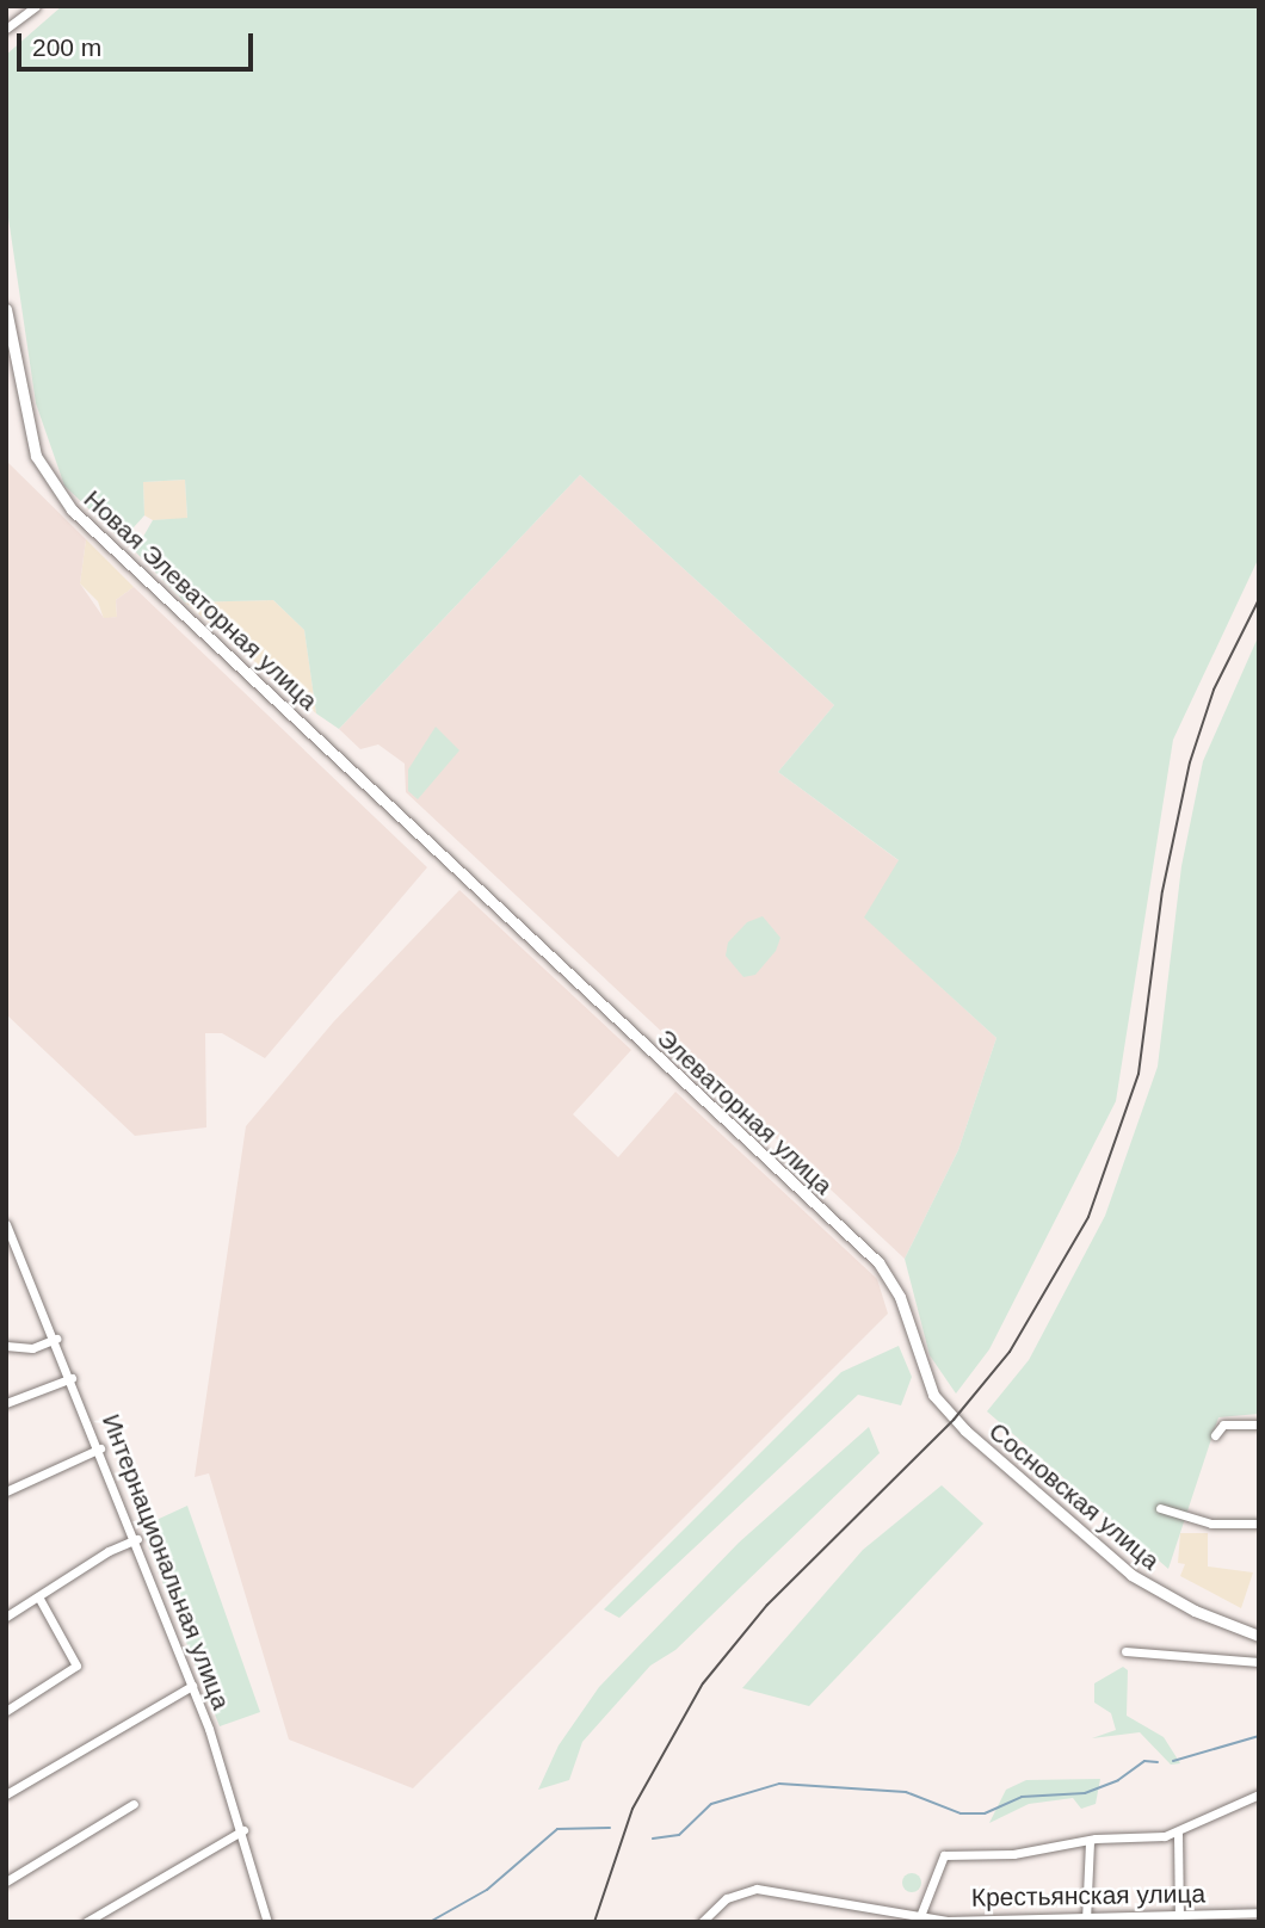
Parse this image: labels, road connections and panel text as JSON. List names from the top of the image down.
{
  "streets": {
    "main road": ["Новая Элеваторная улица", "Элеваторная улица", "Сосновская улица"],
    "street": ["Интернациональная улица", "Крестьянская улица"]
  },
  "crossings": [
    ["Новая Элеваторная улица", "Элеваторная улица"],
    ["Элеваторная улица", "Сосновская улица"]
  ],
  "scale_bar": "200 m"
}
